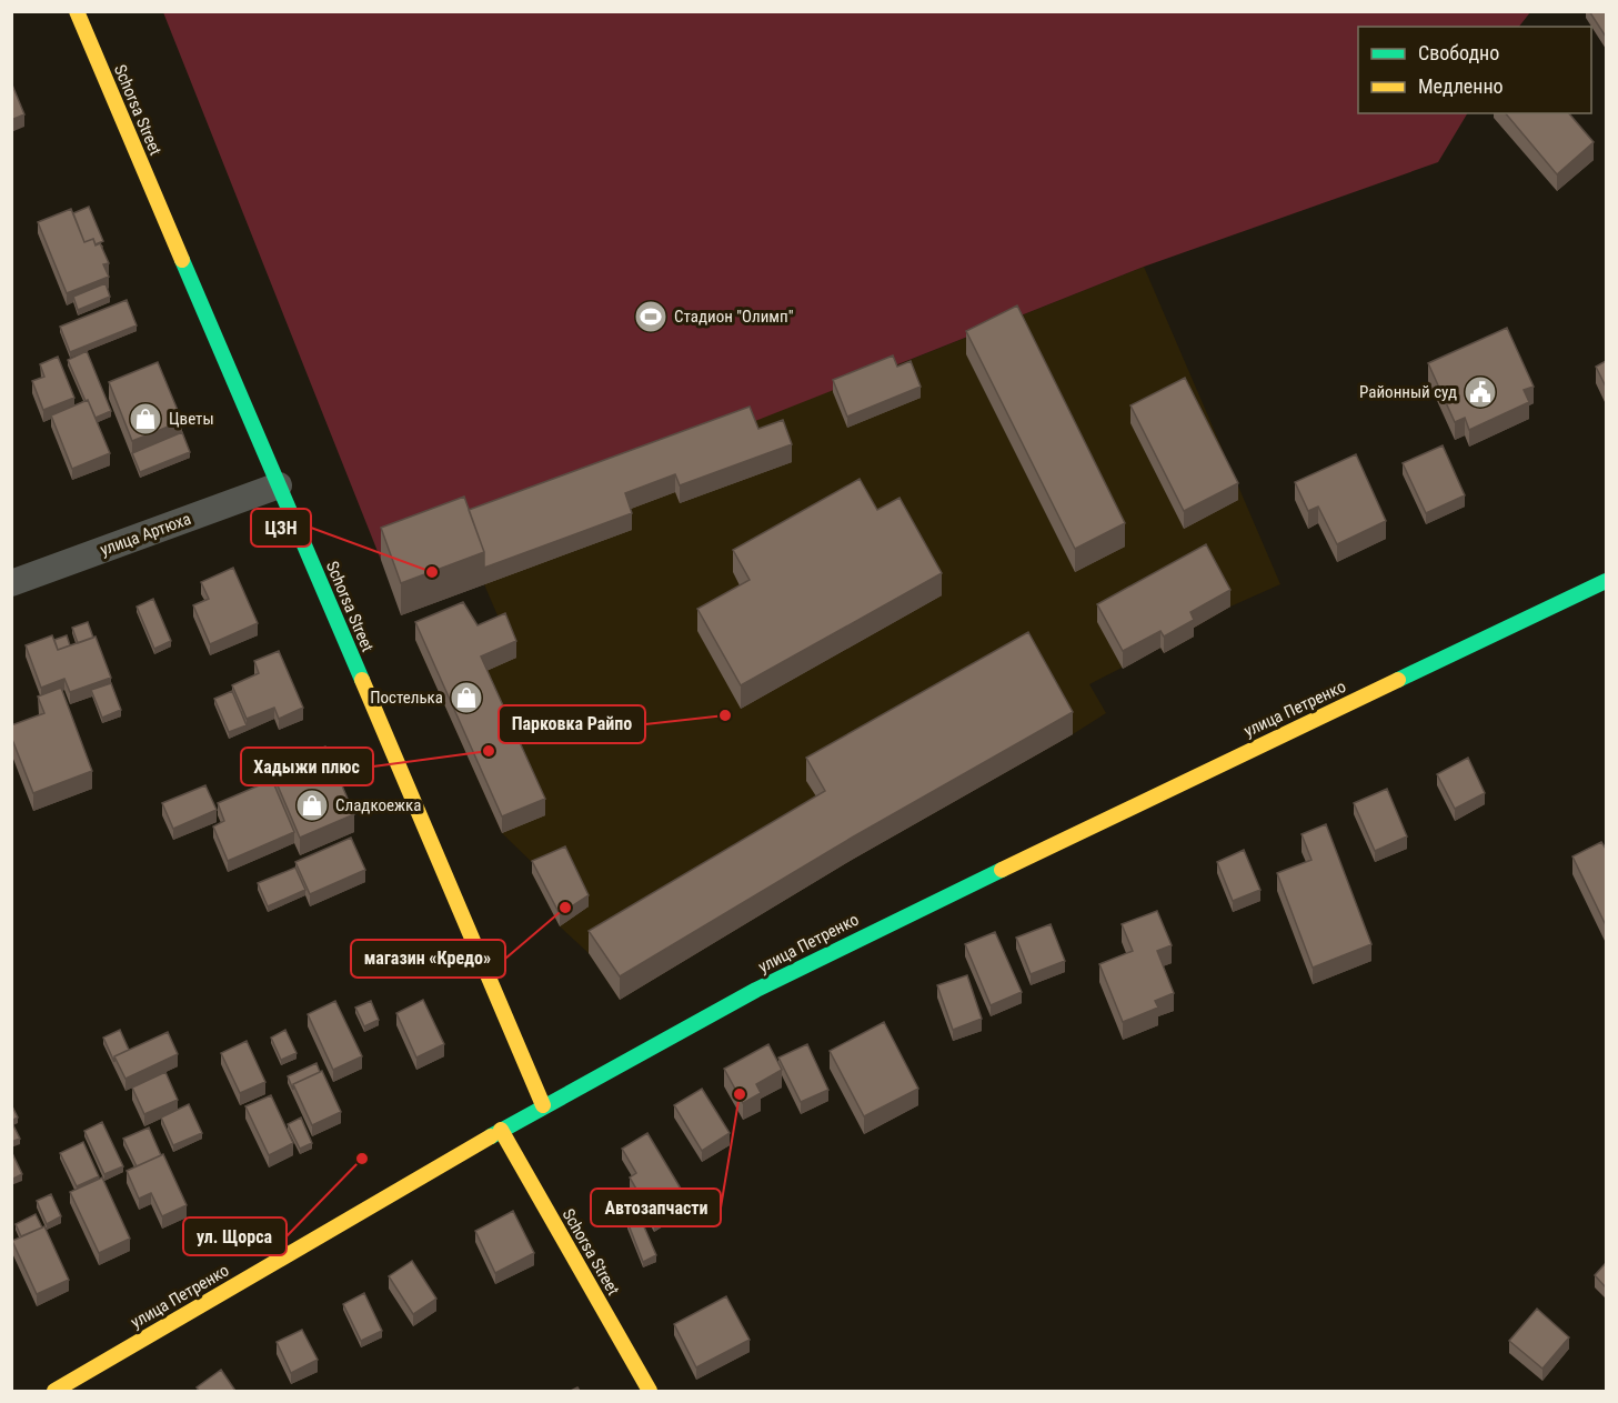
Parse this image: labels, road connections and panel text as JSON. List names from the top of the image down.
{
  "streets": {
    "main road": ["Schorsa Street", "улица Петренко"],
    "street": ["улица Артюха"]
  },
  "crossings": [
    ["Schorsa Street", "улица Артюха"],
    ["Schorsa Street", "улица Петренко"]
  ],
  "places": {
    "sports": ["Стадион \"Олимп\""],
    "public building": ["Районный суд"],
    "shop": ["Цветы", "Постелька", "Сладкоежка"],
    "other": [
      "ЦЗН",
      "Парковка Райпо",
      "Хадыжи плюс",
      "магазин «Кредо»",
      "Автозапчасти",
      "ул. Щорса"
    ]
  },
  "legend": ["Свободно", "Медленно"]
}
